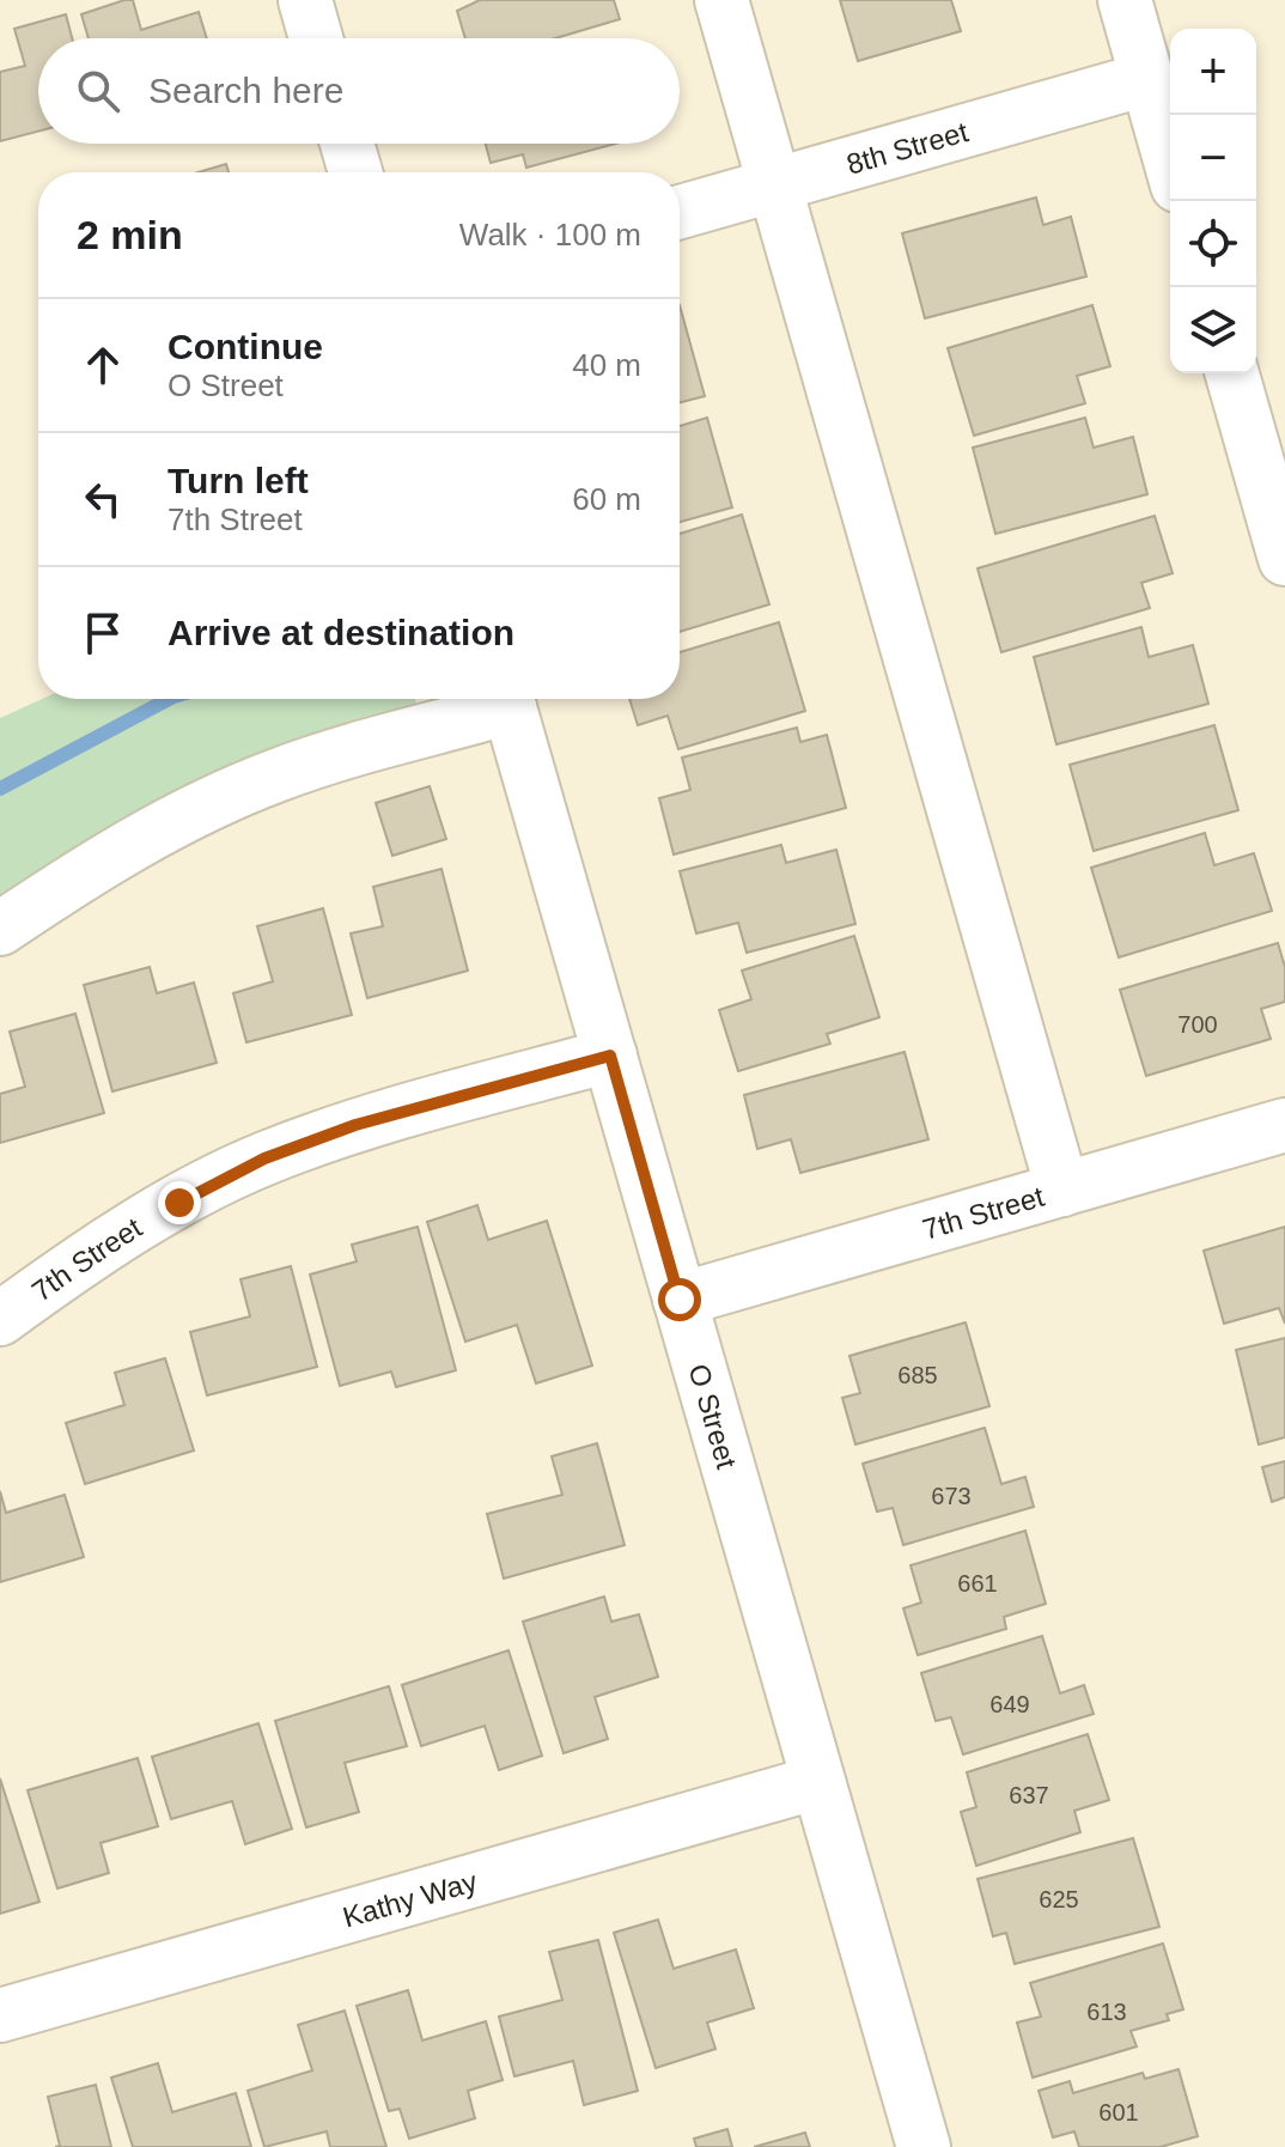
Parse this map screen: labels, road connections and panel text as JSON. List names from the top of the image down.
{
  "streets": {
    "street": [
      "8th Street",
      "7th Street",
      "O Street",
      "Kathy Way"
    ]
  },
  "crossings": [
    ["7th Street", "O Street"],
    ["O Street", "Kathy Way"]
  ],
  "house_numbers": [
    "700",
    "685",
    "673",
    "661",
    "649",
    "637",
    "625",
    "613",
    "601"
  ],
  "page": {
    "map_buttons": ["+", "−"],
    "search": "Search here",
    "heading": ["2 min", "Walk · 100 m"],
    "list": [
      ["Continue", "O Street", "40 m"],
      ["Turn left", "7th Street", "60 m"],
      "Arrive at destination"
    ]
  }
}
